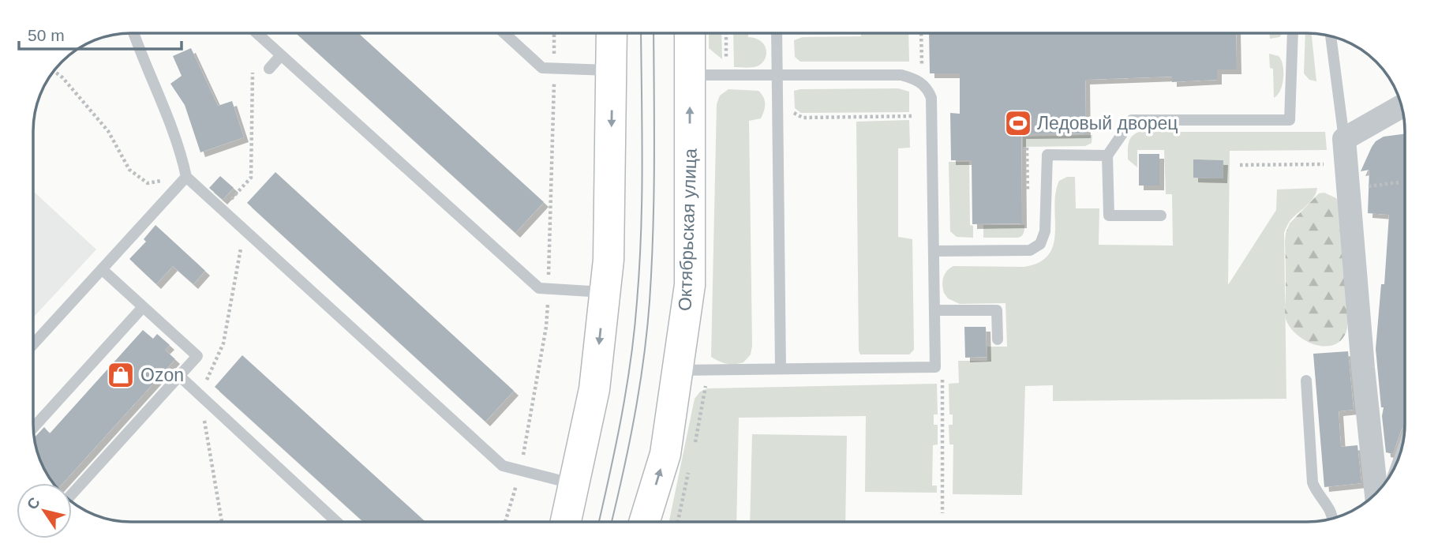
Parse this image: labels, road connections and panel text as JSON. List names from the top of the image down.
{
  "streets": {
    "main road": ["Октябрьская улица"]
  },
  "places": {
    "sports": ["Ледовый дворец"],
    "shop": ["Ozon"]
  },
  "scale_bar": "50 m",
  "north": "top left"
}
